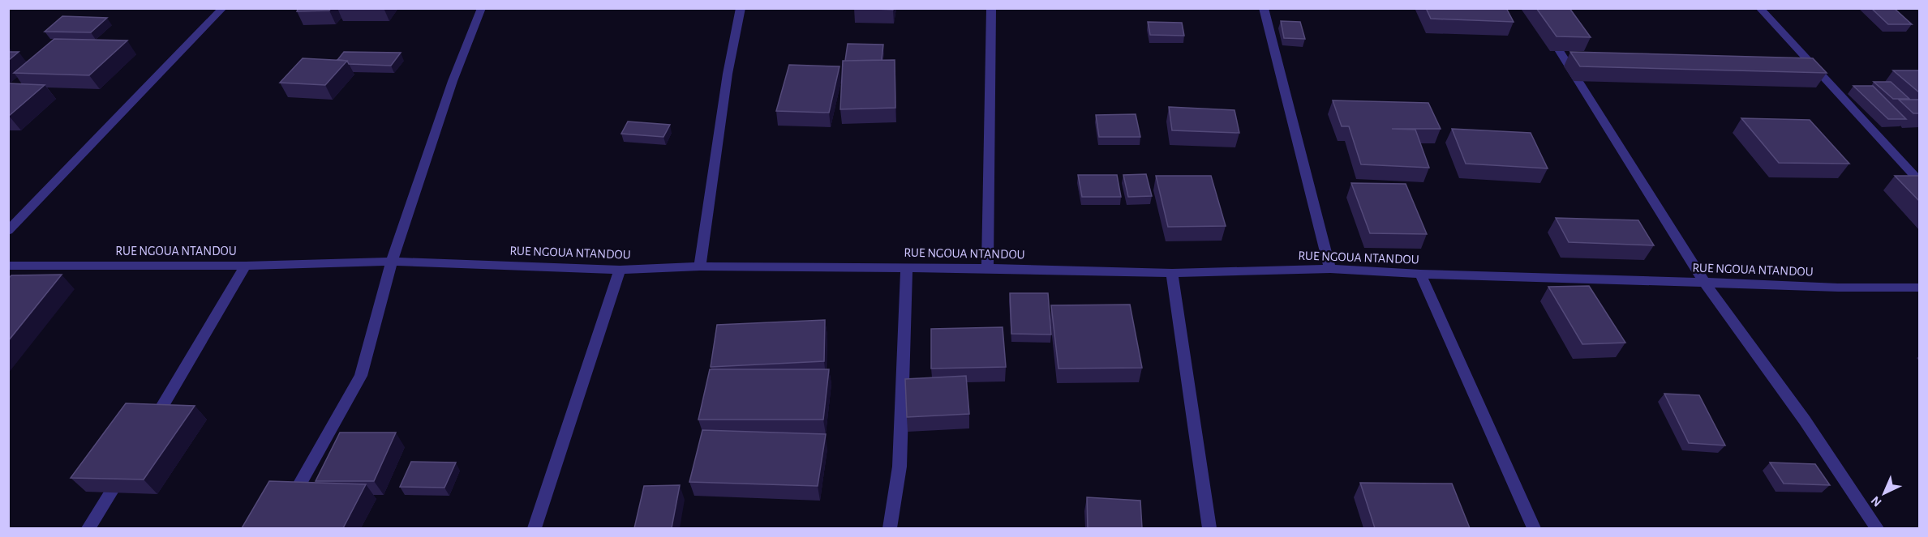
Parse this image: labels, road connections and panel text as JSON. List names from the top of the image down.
{
  "streets": {
    "street": ["RUE NGOUA NTANDOU"]
  },
  "north": "bottom left"
}
